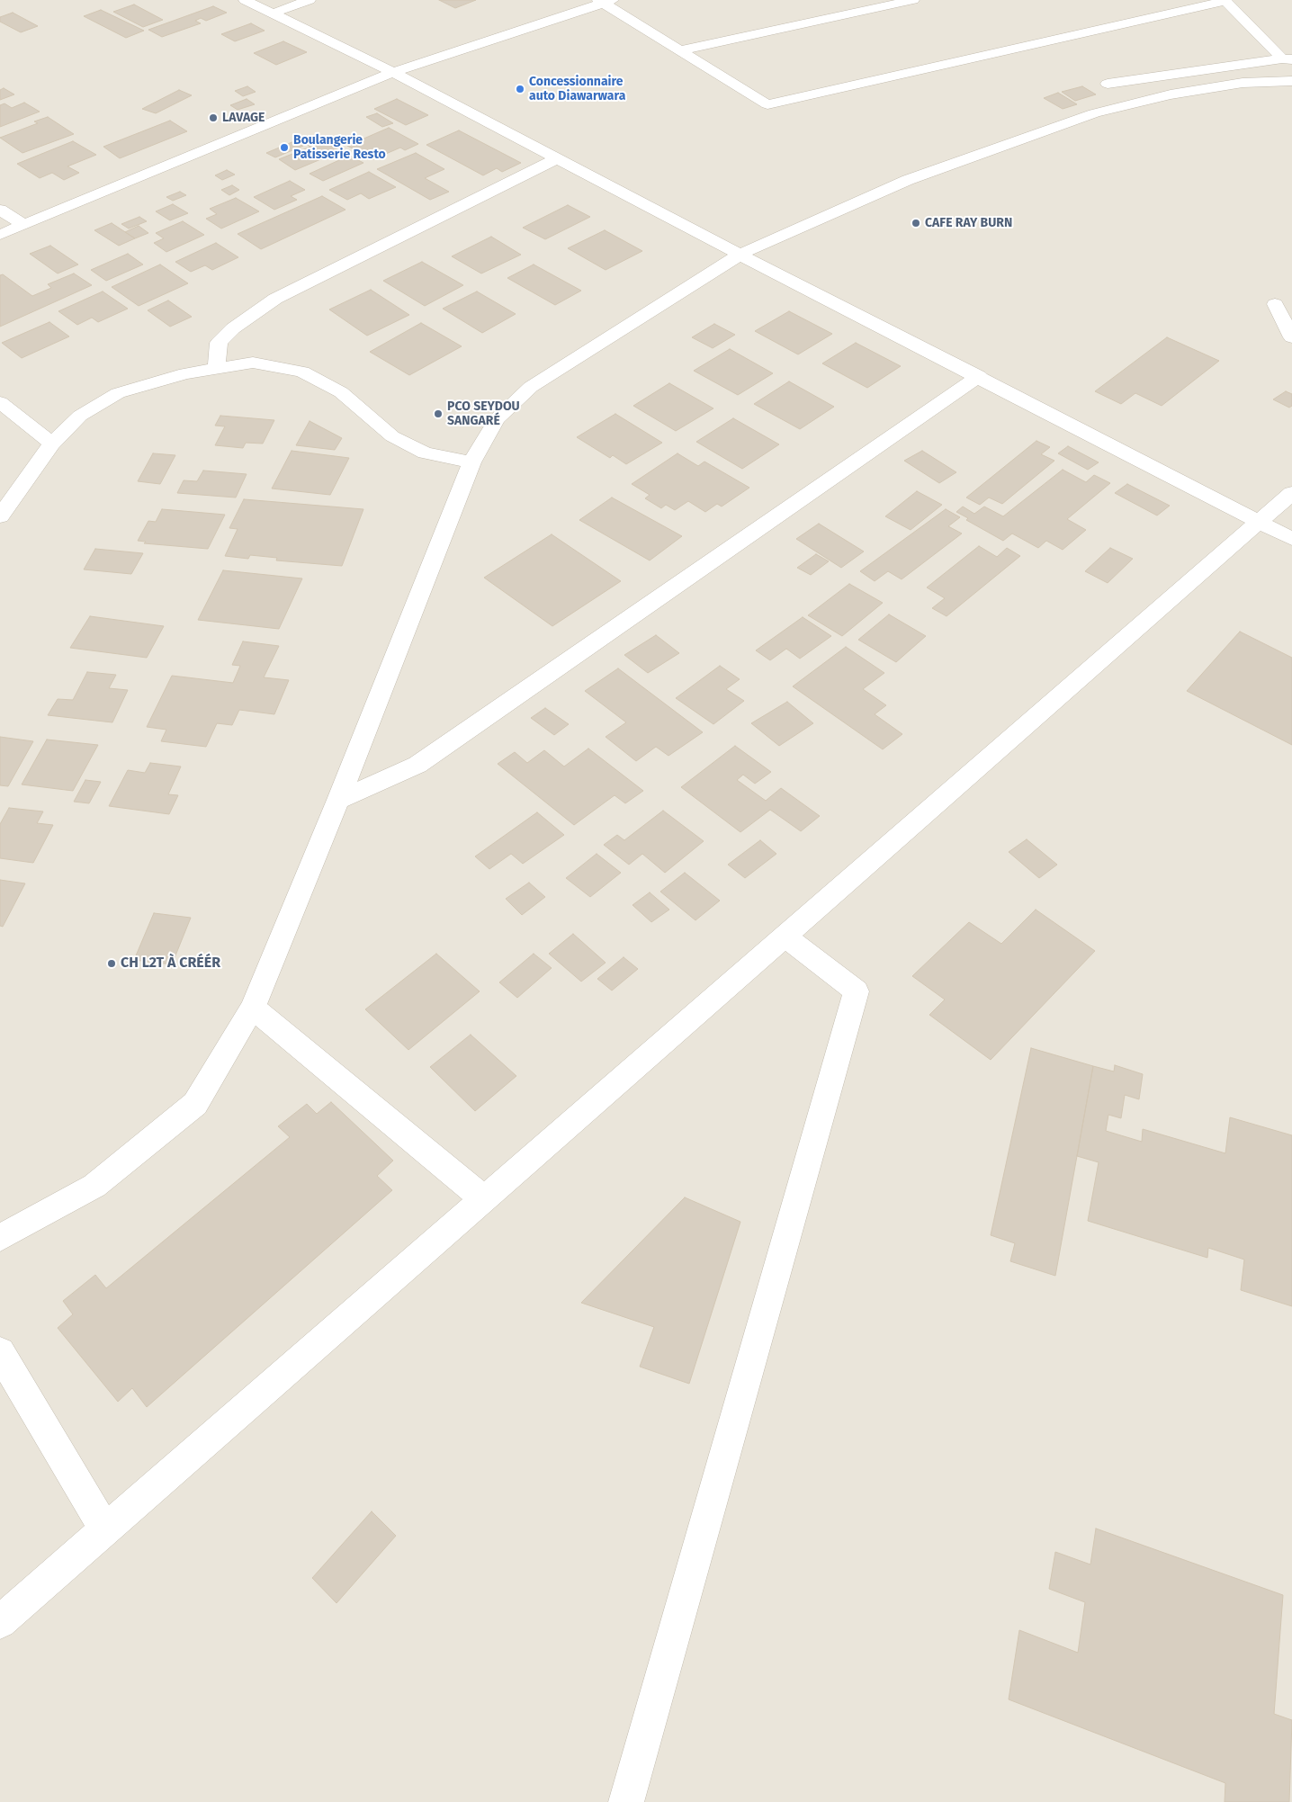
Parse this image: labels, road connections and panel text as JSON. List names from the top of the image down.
{
  "places": [
    "Concessionnaire auto Diawarwara",
    "LAVAGE",
    "Boulangerie Patisserie Resto",
    "CAFE RAY BURN",
    "PCO SEYDOU SANGARÉ",
    "CH L2T À CRÉÉR"
  ]
}
